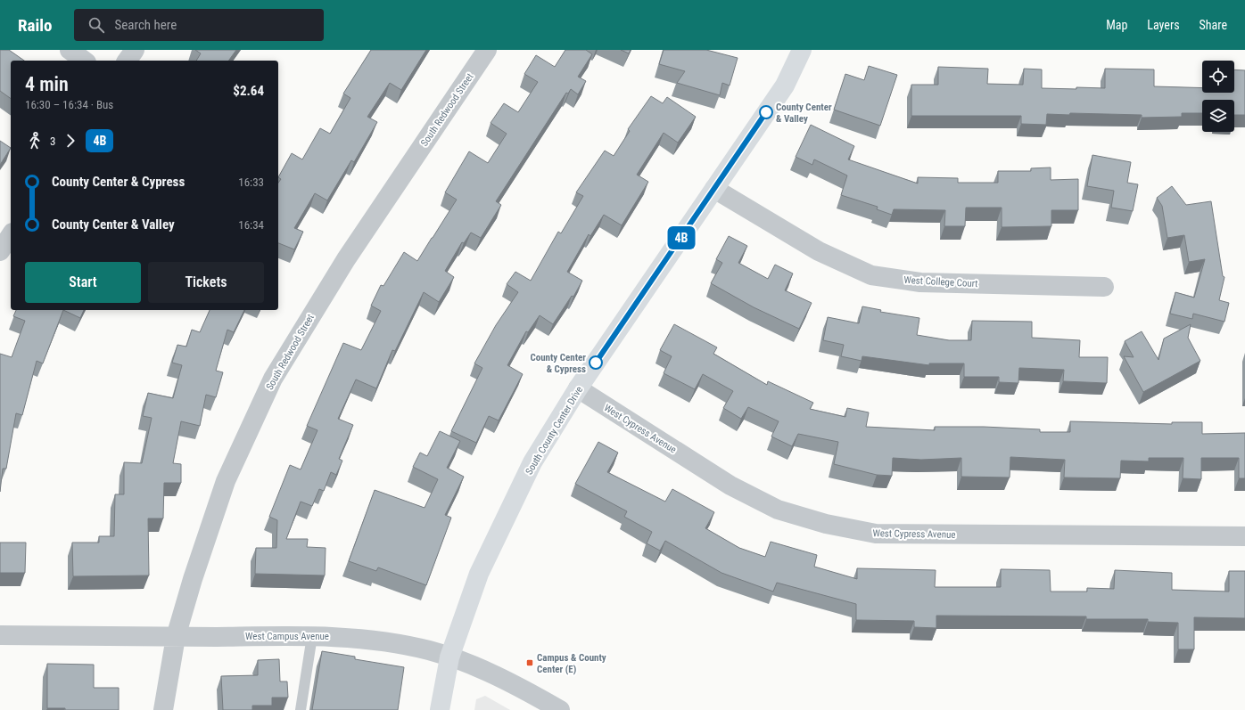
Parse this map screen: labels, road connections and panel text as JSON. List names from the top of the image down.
{
  "streets": {
    "street": [
      "South Redwood Street",
      "West College Court",
      "West Cypress Avenue",
      "South County Center Drive",
      "West Campus Avenue"
    ]
  },
  "crossings": [
    ["South Redwood Street", "West Campus Avenue"],
    ["West College Court", "South County Center Drive"],
    ["West Cypress Avenue", "South County Center Drive"],
    ["South County Center Drive", "West Campus Avenue"]
  ],
  "places": {
    "other": ["County Center & Valley", "County Center & Cypress"],
    "transit": ["Campus & County Center (E)"]
  },
  "lines": ["bus line 4B"],
  "page": {
    "header": "Railo",
    "search": "Search here",
    "nav": ["Map", "Layers", "Share"],
    "on_map": "4B",
    "heading": ["4 min", "16:30 – 16:34 · Bus", "$2.64"],
    "legs": ["3", "4B"],
    "list": [
      {
        "name": "County Center & Cypress",
        "value": "16:33"
      },
      {
        "name": "County Center & Valley",
        "value": "16:34"
      }
    ],
    "buttons": ["Start", "Tickets"]
  }
}
